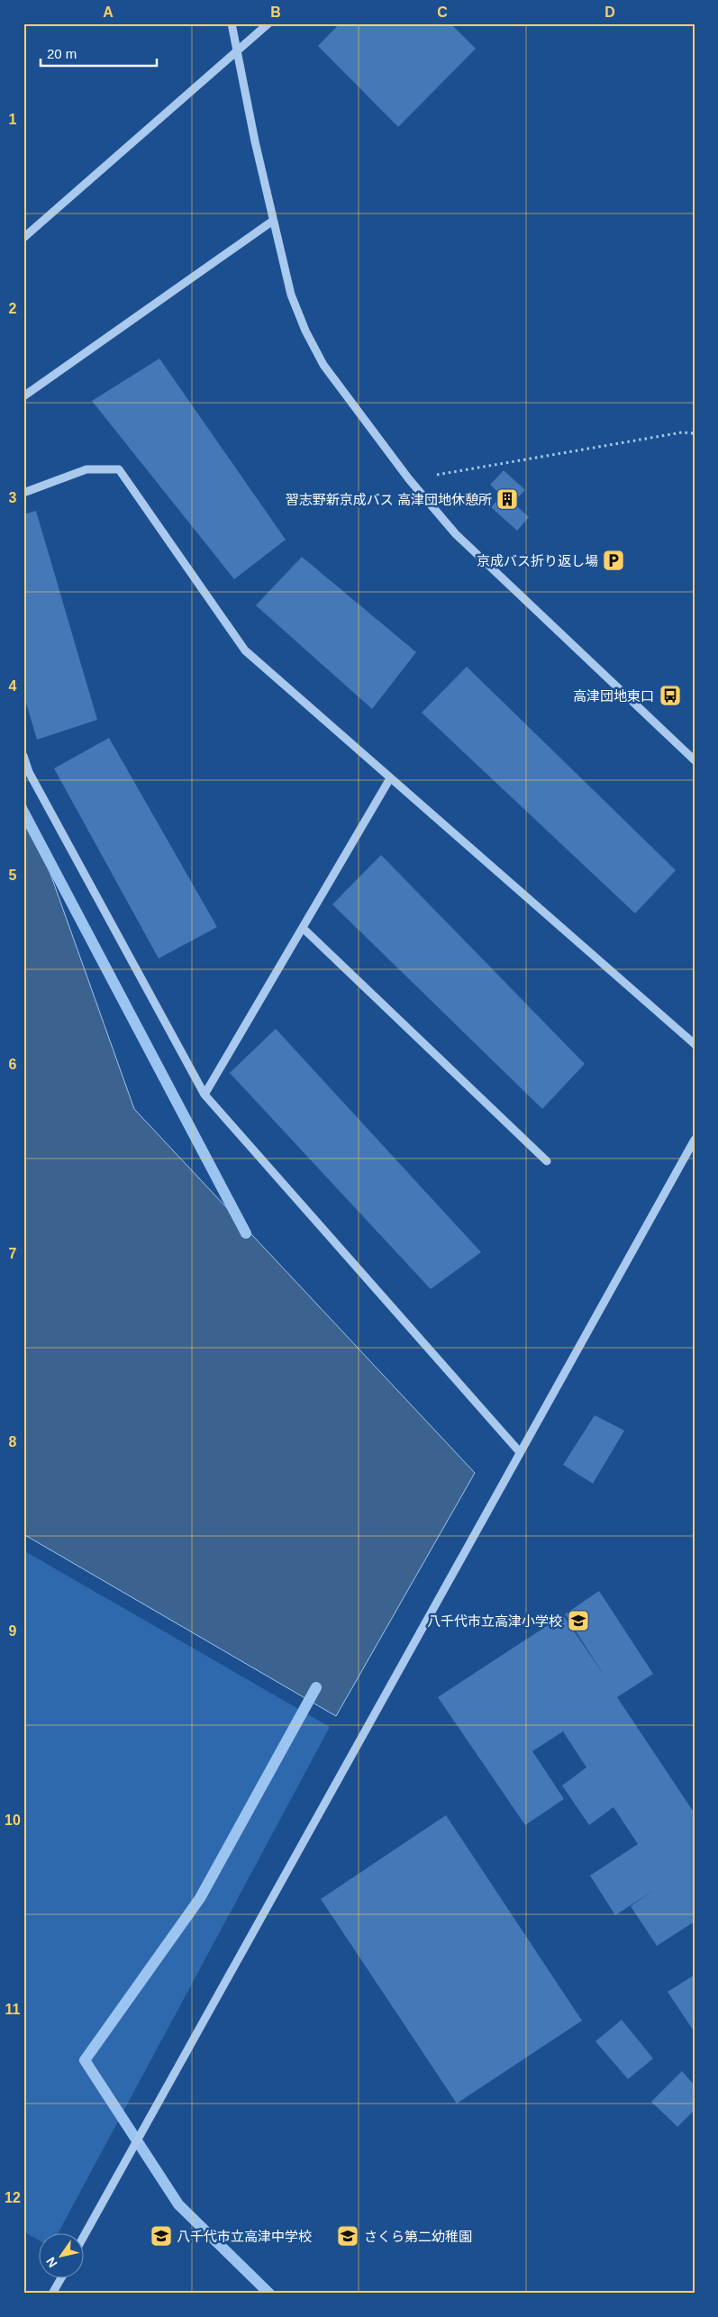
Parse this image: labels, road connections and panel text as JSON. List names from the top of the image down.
{
  "places": {
    "building": ["習志野新京成バス 高津団地休憩所"],
    "parking": ["京成バス折り返し場"],
    "bus stop": ["高津団地東口"],
    "school or university": ["八千代市立高津小学校", "八千代市立高津中学校", "さくら第二幼稚園"]
  },
  "scale_bar": "20 m",
  "north": "bottom left",
  "grid": {
    "columns": [
      "A",
      "B",
      "C",
      "D"
    ],
    "rows": [
      "1",
      "2",
      "3",
      "4",
      "5",
      "6",
      "7",
      "8",
      "9",
      "10",
      "11",
      "12"
    ]
  }
}
